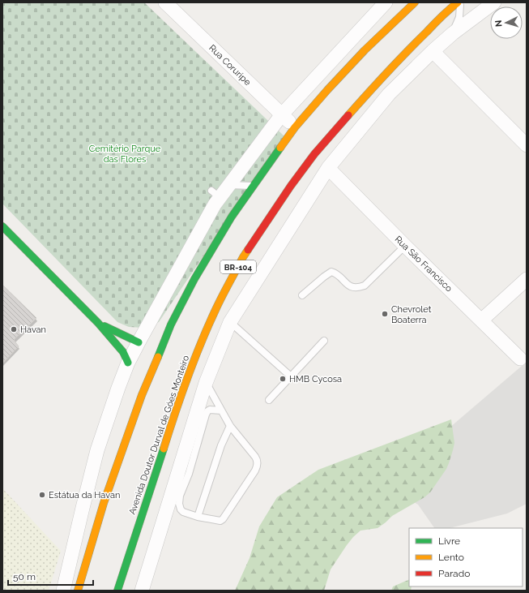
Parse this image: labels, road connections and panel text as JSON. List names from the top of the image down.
{
  "streets": {
    "main road": ["BR-104", "Avenida Doutor Durval de Góes Monteiro"],
    "street": ["Rua Coruripe", "Rua São Francisco"]
  },
  "crossings": [
    ["Rua Coruripe", "BR-104"]
  ],
  "parks": ["Cemitério Parque das Flores"],
  "places": [
    "Chevrolet Boaterra",
    "Havan",
    "HMB Cycosa",
    "Estátua da Havan"
  ],
  "legend": ["Livre", "Lento", "Parado"],
  "scale_bar": "50 m",
  "north": "left"
}
